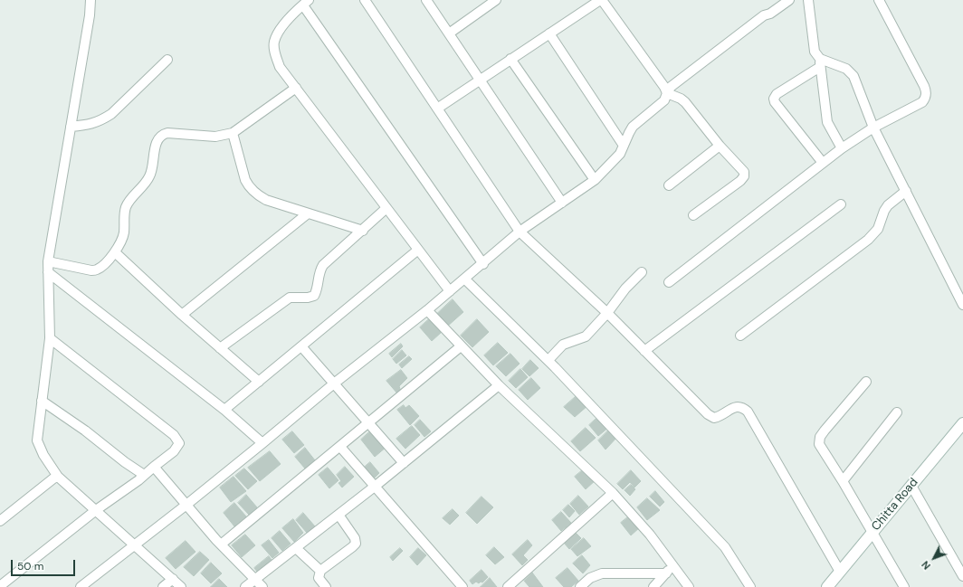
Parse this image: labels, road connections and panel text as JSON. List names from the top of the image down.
{
  "streets": {
    "street": ["Chitta Road"]
  },
  "scale_bar": "50 m",
  "north": "bottom left"
}
